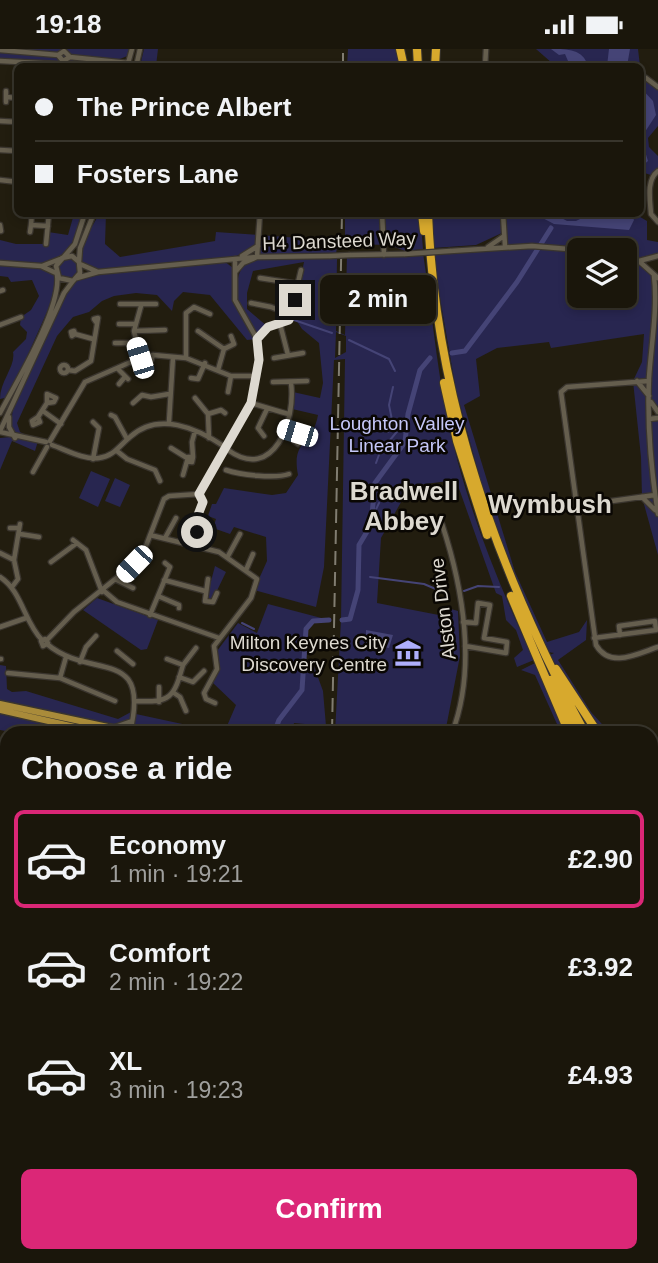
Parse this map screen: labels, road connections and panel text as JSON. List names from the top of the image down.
{
  "streets": {
    "street": ["H4 Dansteed Way", "Alston Drive"]
  },
  "districts": ["Bradwell Abbey", "Wymbush"],
  "parks": ["Loughton Valley Linear Park"],
  "places": {
    "museum": ["Milton Keynes City Discovery Centre"]
  },
  "page": {
    "status": "19:18",
    "banner": ["The Prince Albert", "Fosters Lane"],
    "bubble": "2 min",
    "heading": "Choose a ride",
    "list": [
      {
        "name": "Economy",
        "note": "1 min · 19:21",
        "value": "£2.90"
      },
      {
        "name": "Comfort",
        "note": "2 min · 19:22",
        "value": "£3.92"
      },
      {
        "name": "XL",
        "note": "3 min · 19:23",
        "value": "£4.93"
      }
    ],
    "buttons": "Confirm"
  }
}
